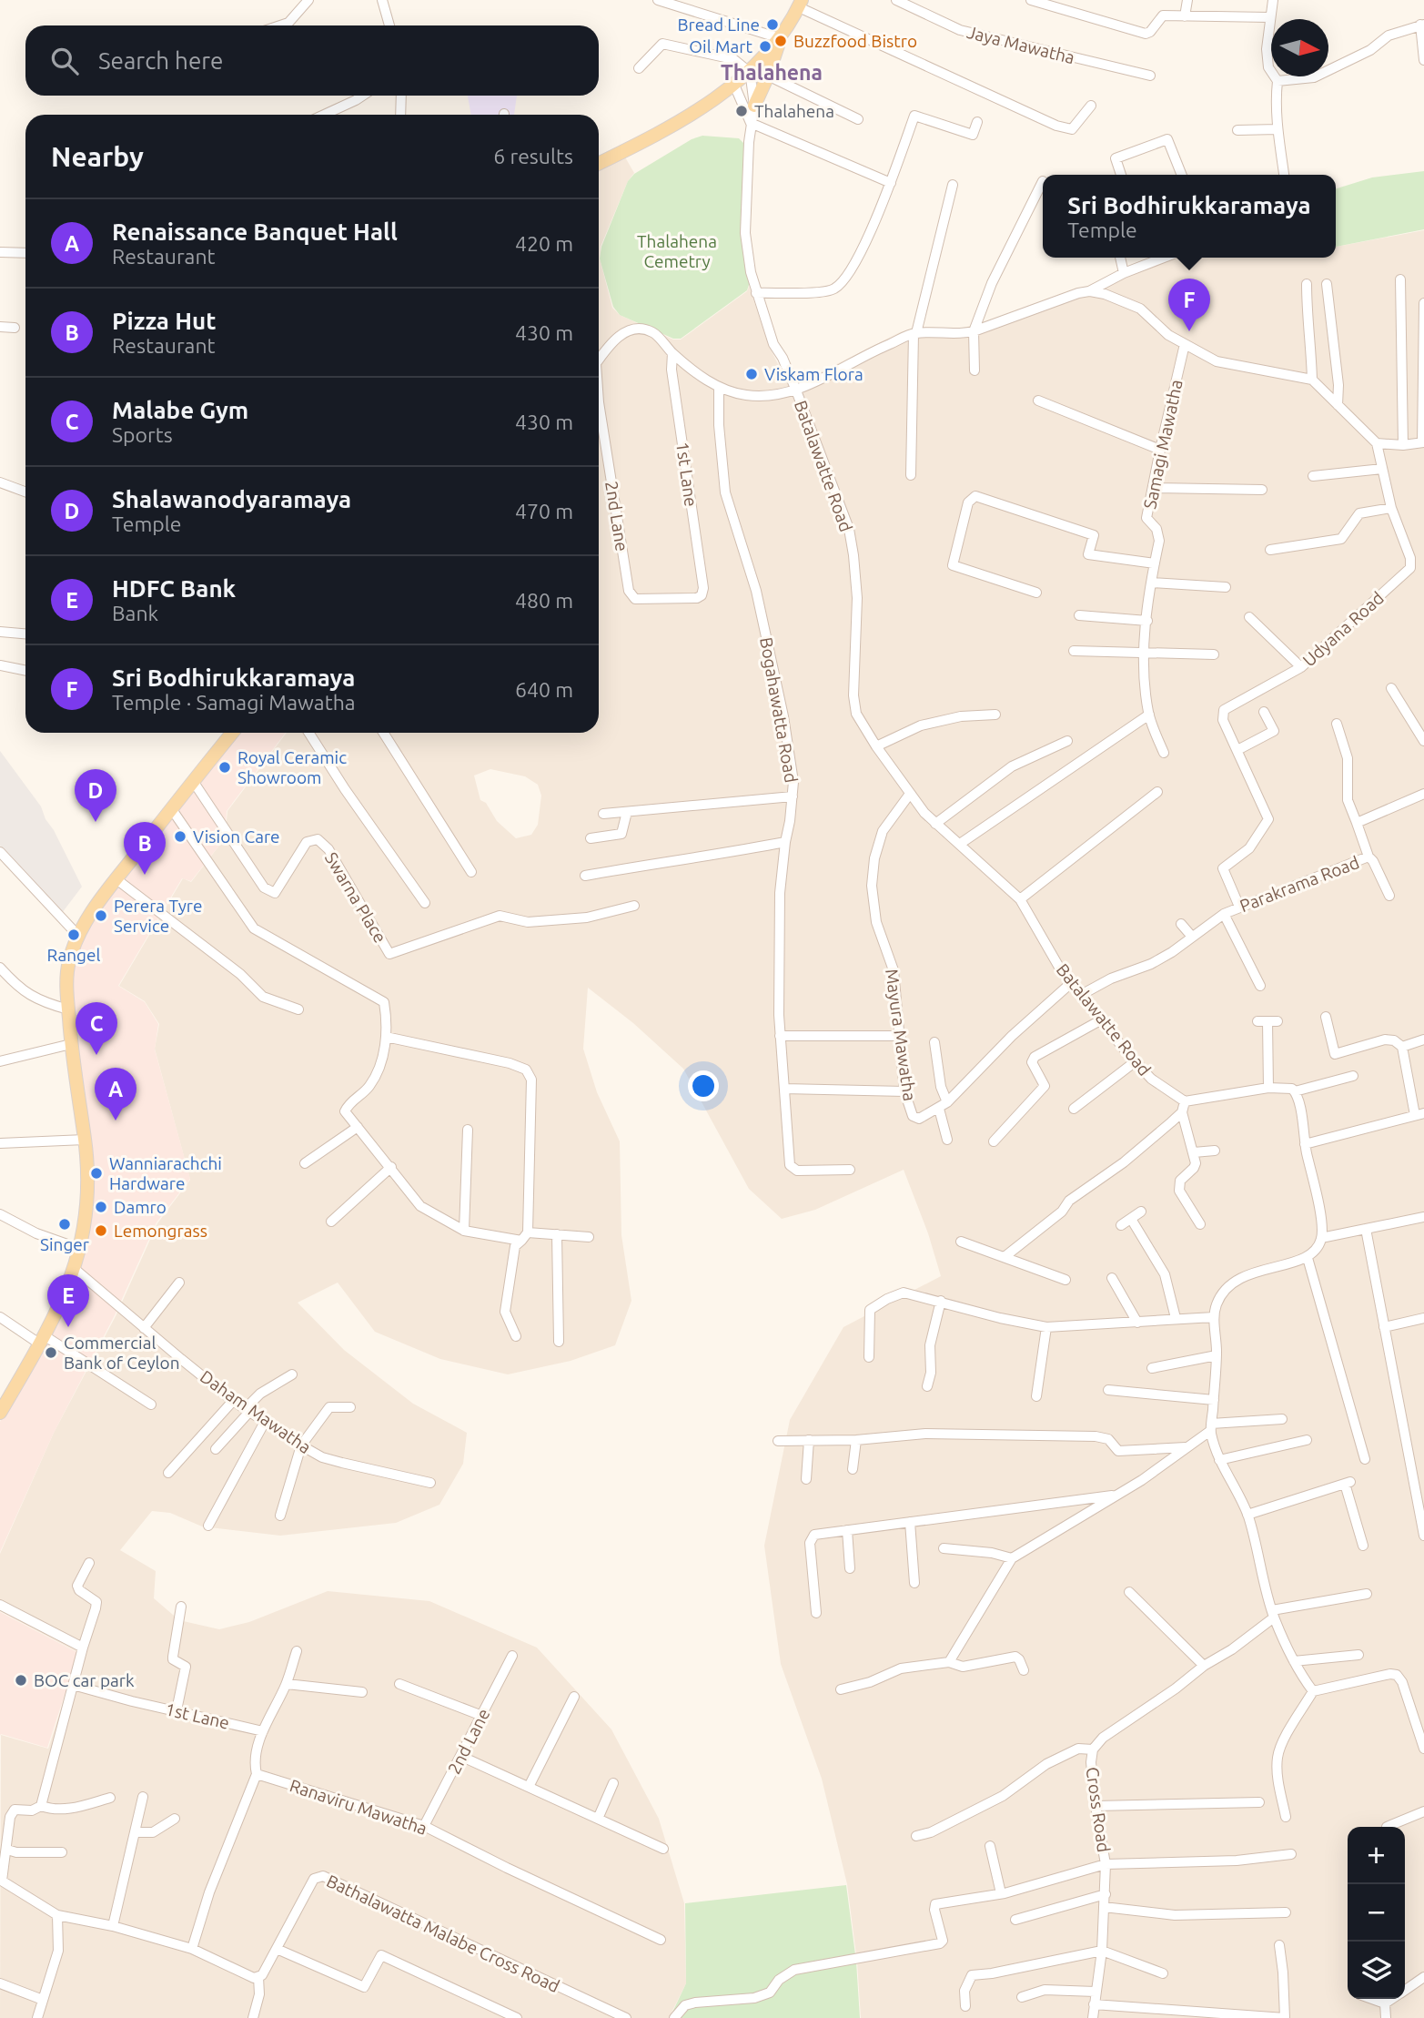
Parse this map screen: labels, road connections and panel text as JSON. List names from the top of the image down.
{
  "streets": {
    "street": [
      "Jaya Mawatha",
      "Samagi Mawatha",
      "Batalawatte Road",
      "1st Lane",
      "2nd Lane",
      "Udyana Road",
      "Bogahawatta Road",
      "Parakrama Road",
      "Swarna Place",
      "Mayura Mawatha",
      "Daham Mawatha",
      "Ranaviru Mawatha",
      "Cross Road",
      "Bathalawatta Malabe Cross Road"
    ]
  },
  "crossings": [
    ["Batalawatte Road", "Parakrama Road"],
    ["Batalawatte Road", "Mayura Mawatha"],
    ["1st Lane", "2nd Lane"],
    ["2nd Lane", "Ranaviru Mawatha"],
    ["Udyana Road", "Parakrama Road"]
  ],
  "districts": ["Thalahena"],
  "parks": ["Thalahena Cemetry"],
  "places": [
    "Bread Line",
    "Buzzfood Bistro",
    "Oil Mart",
    "Thalahena",
    "Viskam Flora",
    "Royal Ceramic Showroom",
    "Vision Care",
    "Perera Tyre Service",
    "Rangel",
    "Wanniarachchi Hardware",
    "Damro",
    "Singer",
    "Lemongrass",
    "Commercial Bank of Ceylon",
    "BOC car park"
  ],
  "north": "right",
  "page": {
    "search": "Search here",
    "heading": ["Nearby", "6 results"],
    "popup": ["Sri Bodhirukkaramaya", "Temple"],
    "list": [
      {
        "mark": "A",
        "name": "Renaissance Banquet Hall",
        "note": "Restaurant",
        "value": "420 m"
      },
      {
        "mark": "B",
        "name": "Pizza Hut",
        "note": "Restaurant",
        "value": "430 m"
      },
      {
        "mark": "C",
        "name": "Malabe Gym",
        "note": "Sports",
        "value": "430 m"
      },
      {
        "mark": "D",
        "name": "Shalawanodyaramaya",
        "note": "Temple",
        "value": "470 m"
      },
      {
        "mark": "E",
        "name": "HDFC Bank",
        "note": "Bank",
        "value": "480 m"
      },
      {
        "mark": "F",
        "name": "Sri Bodhirukkaramaya",
        "note": "Temple · Samagi Mawatha",
        "value": "640 m"
      }
    ],
    "pins": [
      "F",
      "D",
      "B",
      "C",
      "A",
      "E"
    ],
    "map_buttons": ["+", "−"]
  }
}
